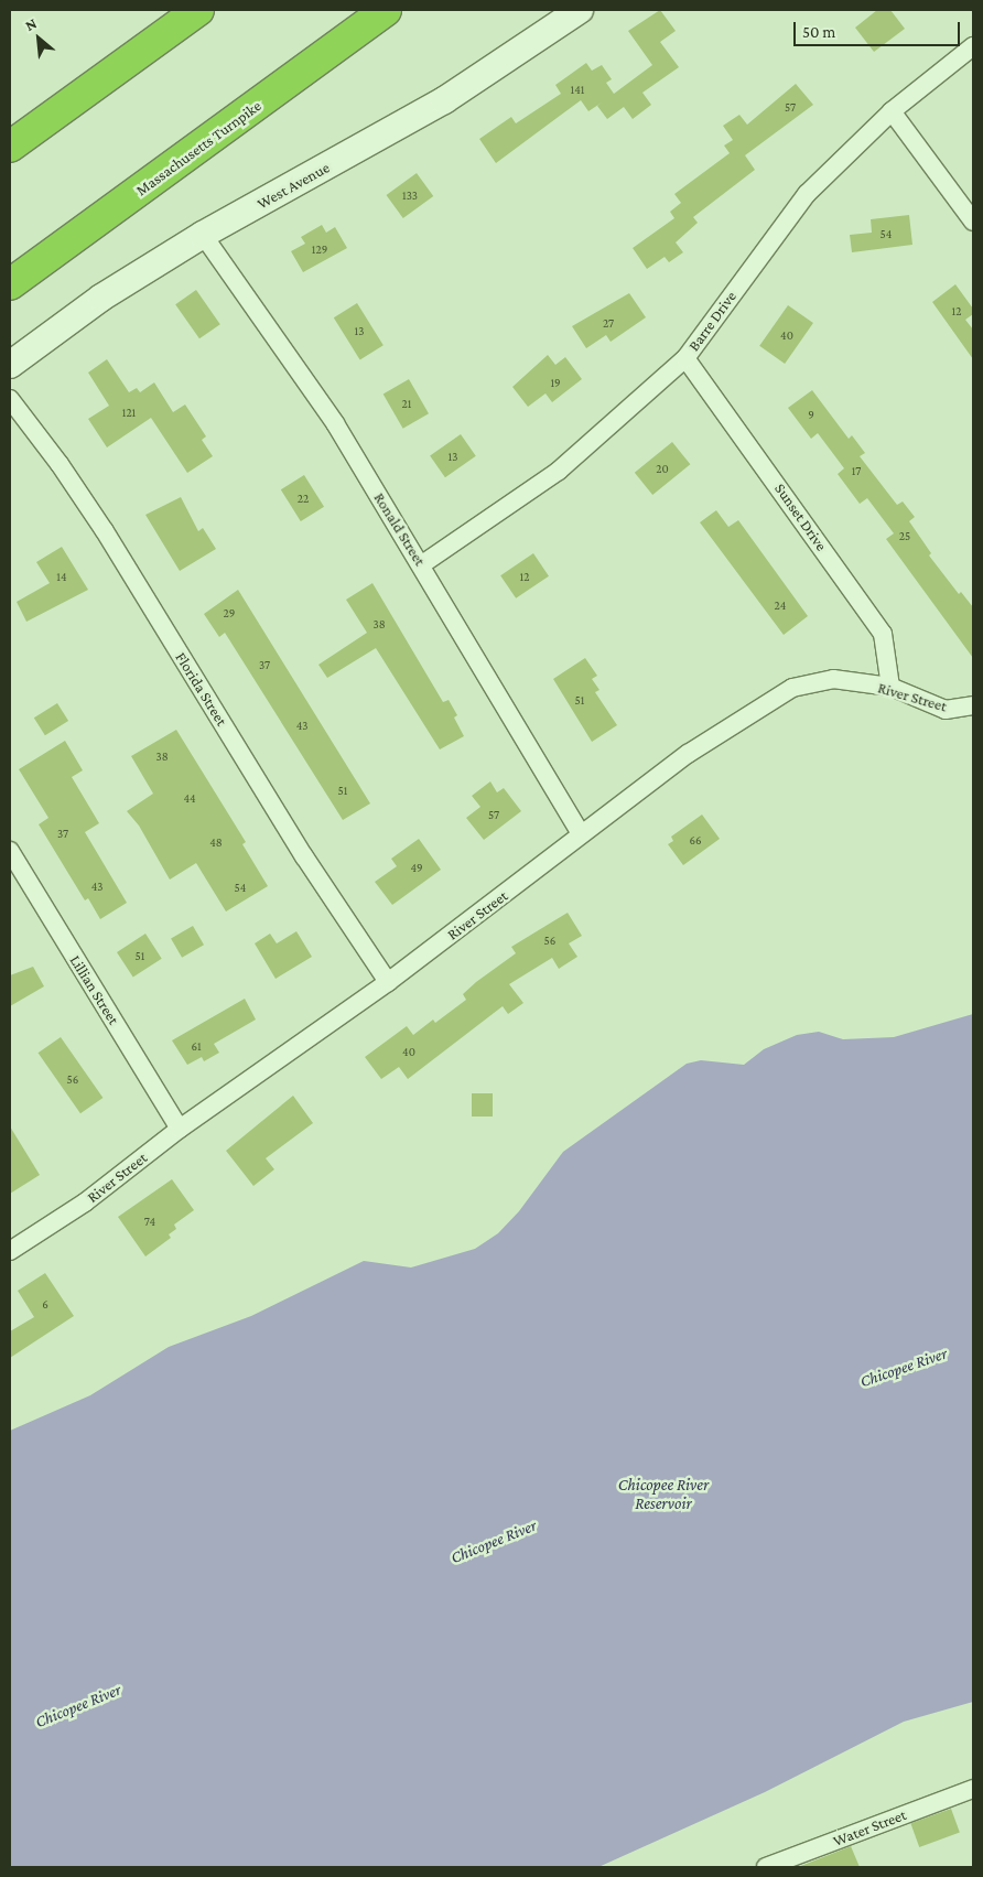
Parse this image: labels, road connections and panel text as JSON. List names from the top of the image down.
{
  "streets": {
    "highway": ["Massachusetts Turnpike"],
    "main road": ["West Avenue"],
    "street": [
      "Barre Drive",
      "Sunset Drive",
      "Ronald Street",
      "Florida Street",
      "River Street",
      "Lillian Street",
      "Water Street"
    ]
  },
  "crossings": [
    ["West Avenue", "Ronald Street"],
    ["Barre Drive", "Sunset Drive"],
    ["Barre Drive", "Ronald Street"],
    ["Sunset Drive", "River Street"],
    ["Ronald Street", "River Street"],
    ["Florida Street", "River Street"],
    ["River Street", "Lillian Street"]
  ],
  "water": ["Chicopee River", "Chicopee River Reservoir"],
  "house_numbers": [
    "141",
    "57",
    "133",
    "54",
    "129",
    "12",
    "27",
    "13",
    "40",
    "19",
    "21",
    "121",
    "9",
    "13",
    "20",
    "17",
    "22",
    "25",
    "14",
    "12",
    "24",
    "29",
    "38",
    "37",
    "51",
    "43",
    "38",
    "51",
    "44",
    "57",
    "37",
    "66",
    "48",
    "49",
    "43",
    "54",
    "56",
    "51",
    "61",
    "40",
    "56",
    "74",
    "6"
  ],
  "scale_bar": "50 m",
  "north": "top left"
}
